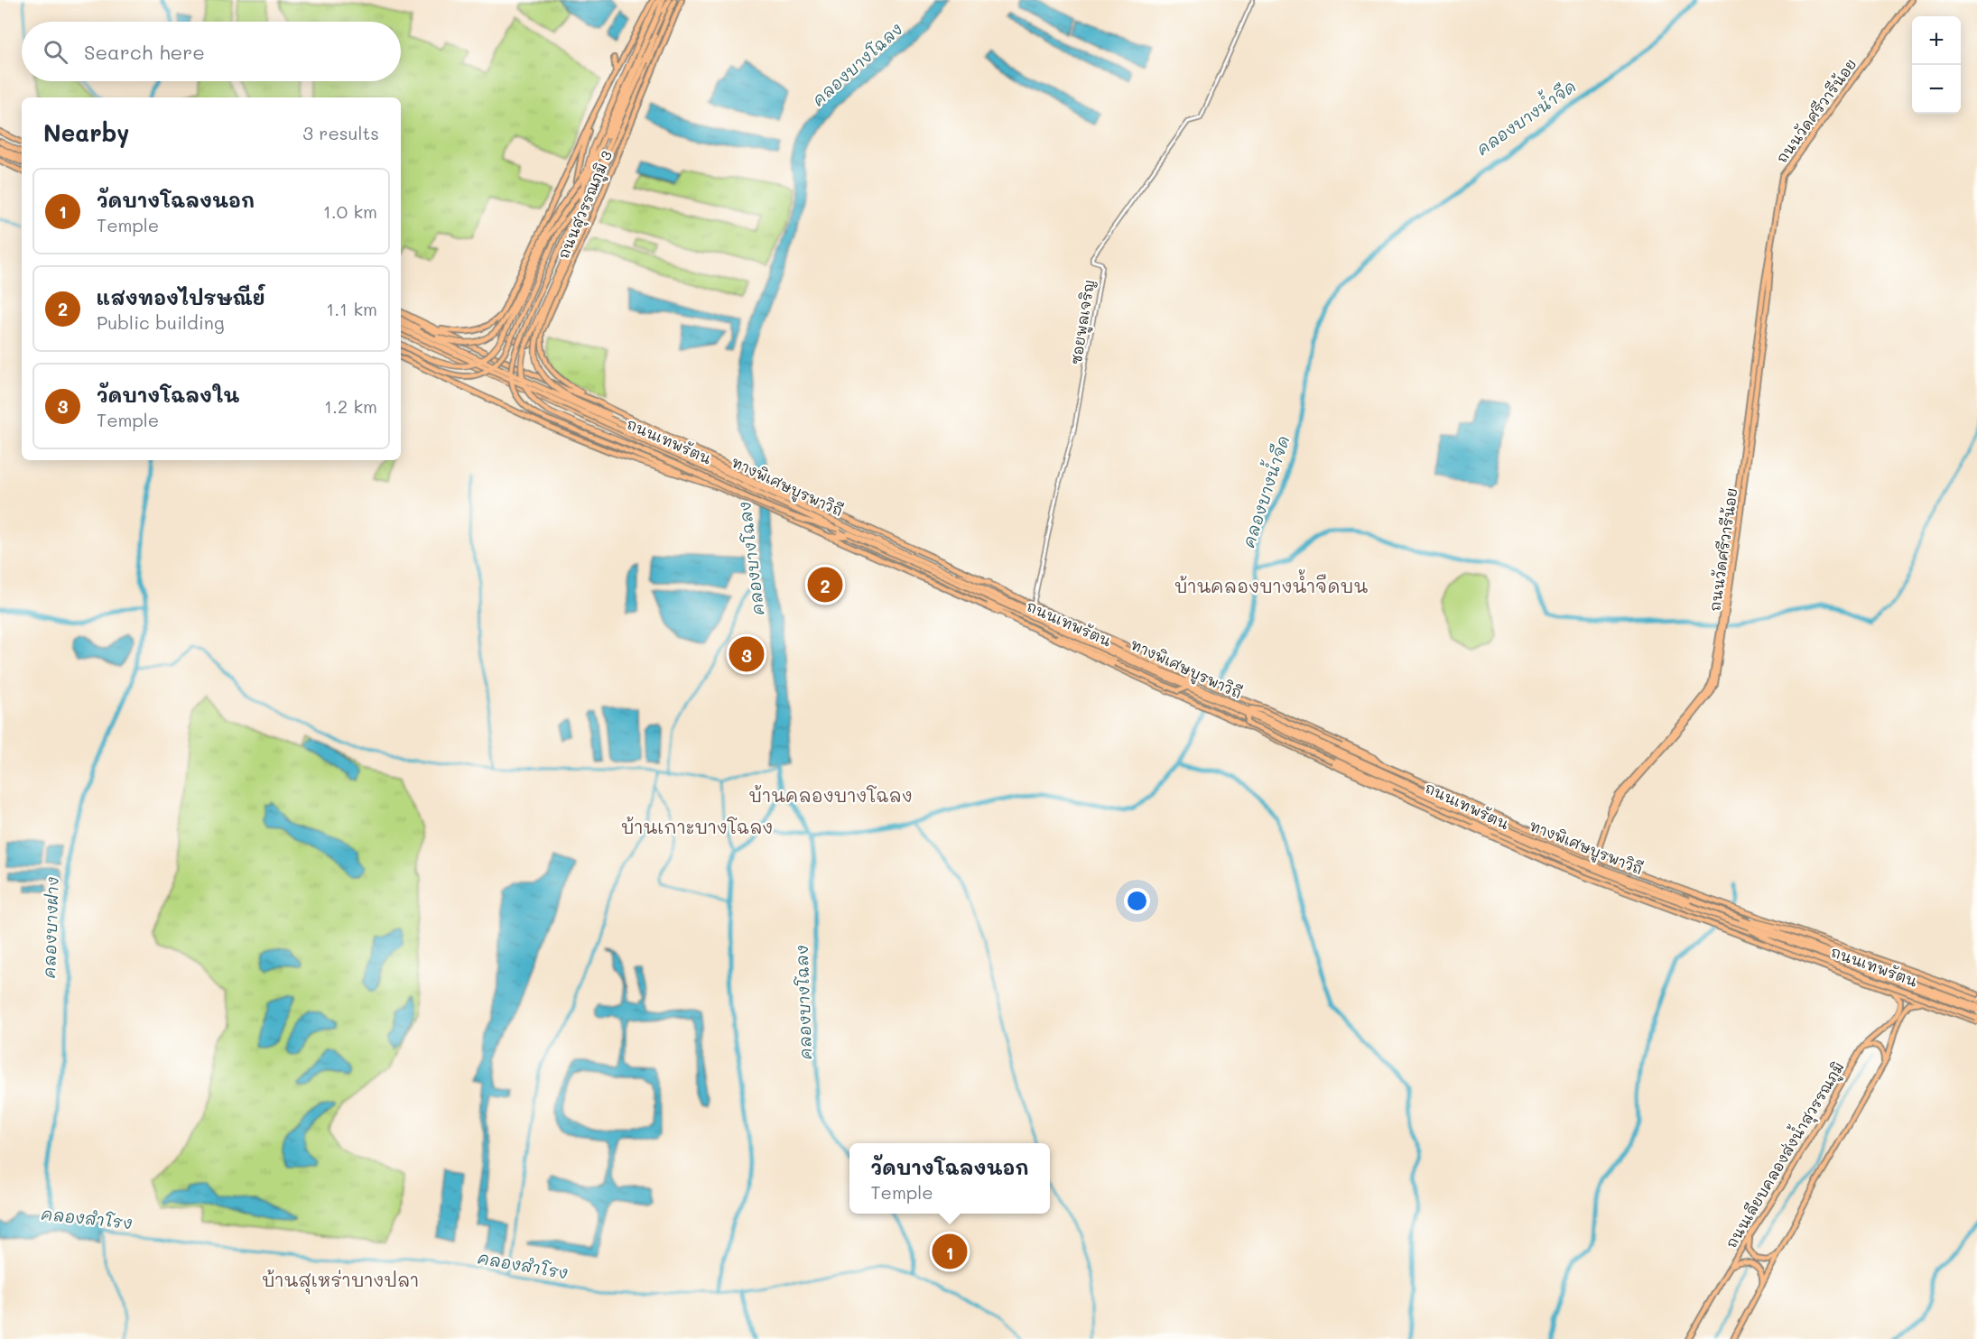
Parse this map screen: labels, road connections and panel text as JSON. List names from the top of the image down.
{
  "streets": {
    "highway": ["ถนนเทพรัตน", "ทางพิเศษบูรพาวิถี"],
    "main road": ["ถนนวัดศรีวารีน้อย", "ถนนสุวรรณภูมิ 3", "ถนนเลียบคลองส่งน้ำสุวรรณภูมิ"],
    "street": ["ซอยพูลเจริญ"]
  },
  "crossings": [
    ["ถนนวัดศรีวารีน้อย", "ถนนเทพรัตน"],
    ["ซอยพูลเจริญ", "ถนนเทพรัตน"],
    ["ถนนเทพรัตน", "ถนนเลียบคลองส่งน้ำสุวรรณภูมิ"]
  ],
  "districts": [
    "บ้านคลองบางน้ำจืดบน",
    "บ้านคลองบางโฉลง",
    "บ้านเกาะบางโฉลง",
    "บ้านสุเหร่าบางปลา"
  ],
  "water": [
    "คลองบางโฉลง",
    "คลองบางน้ำจืด",
    "คลองบางฝาง",
    "คลองสำโรง"
  ],
  "page": {
    "map_buttons": ["+", "−"],
    "search": "Search here",
    "heading": ["Nearby", "3 results"],
    "list": [
      {
        "mark": "1",
        "name": "วัดบางโฉลงนอก",
        "note": "Temple",
        "value": "1.0 km"
      },
      {
        "mark": "2",
        "name": "แสงทองไปรษณีย์",
        "note": "Public building",
        "value": "1.1 km"
      },
      {
        "mark": "3",
        "name": "วัดบางโฉลงใน",
        "note": "Temple",
        "value": "1.2 km"
      }
    ],
    "pins": ["2", "3", "1"],
    "popup": ["วัดบางโฉลงนอก", "Temple"]
  }
}
